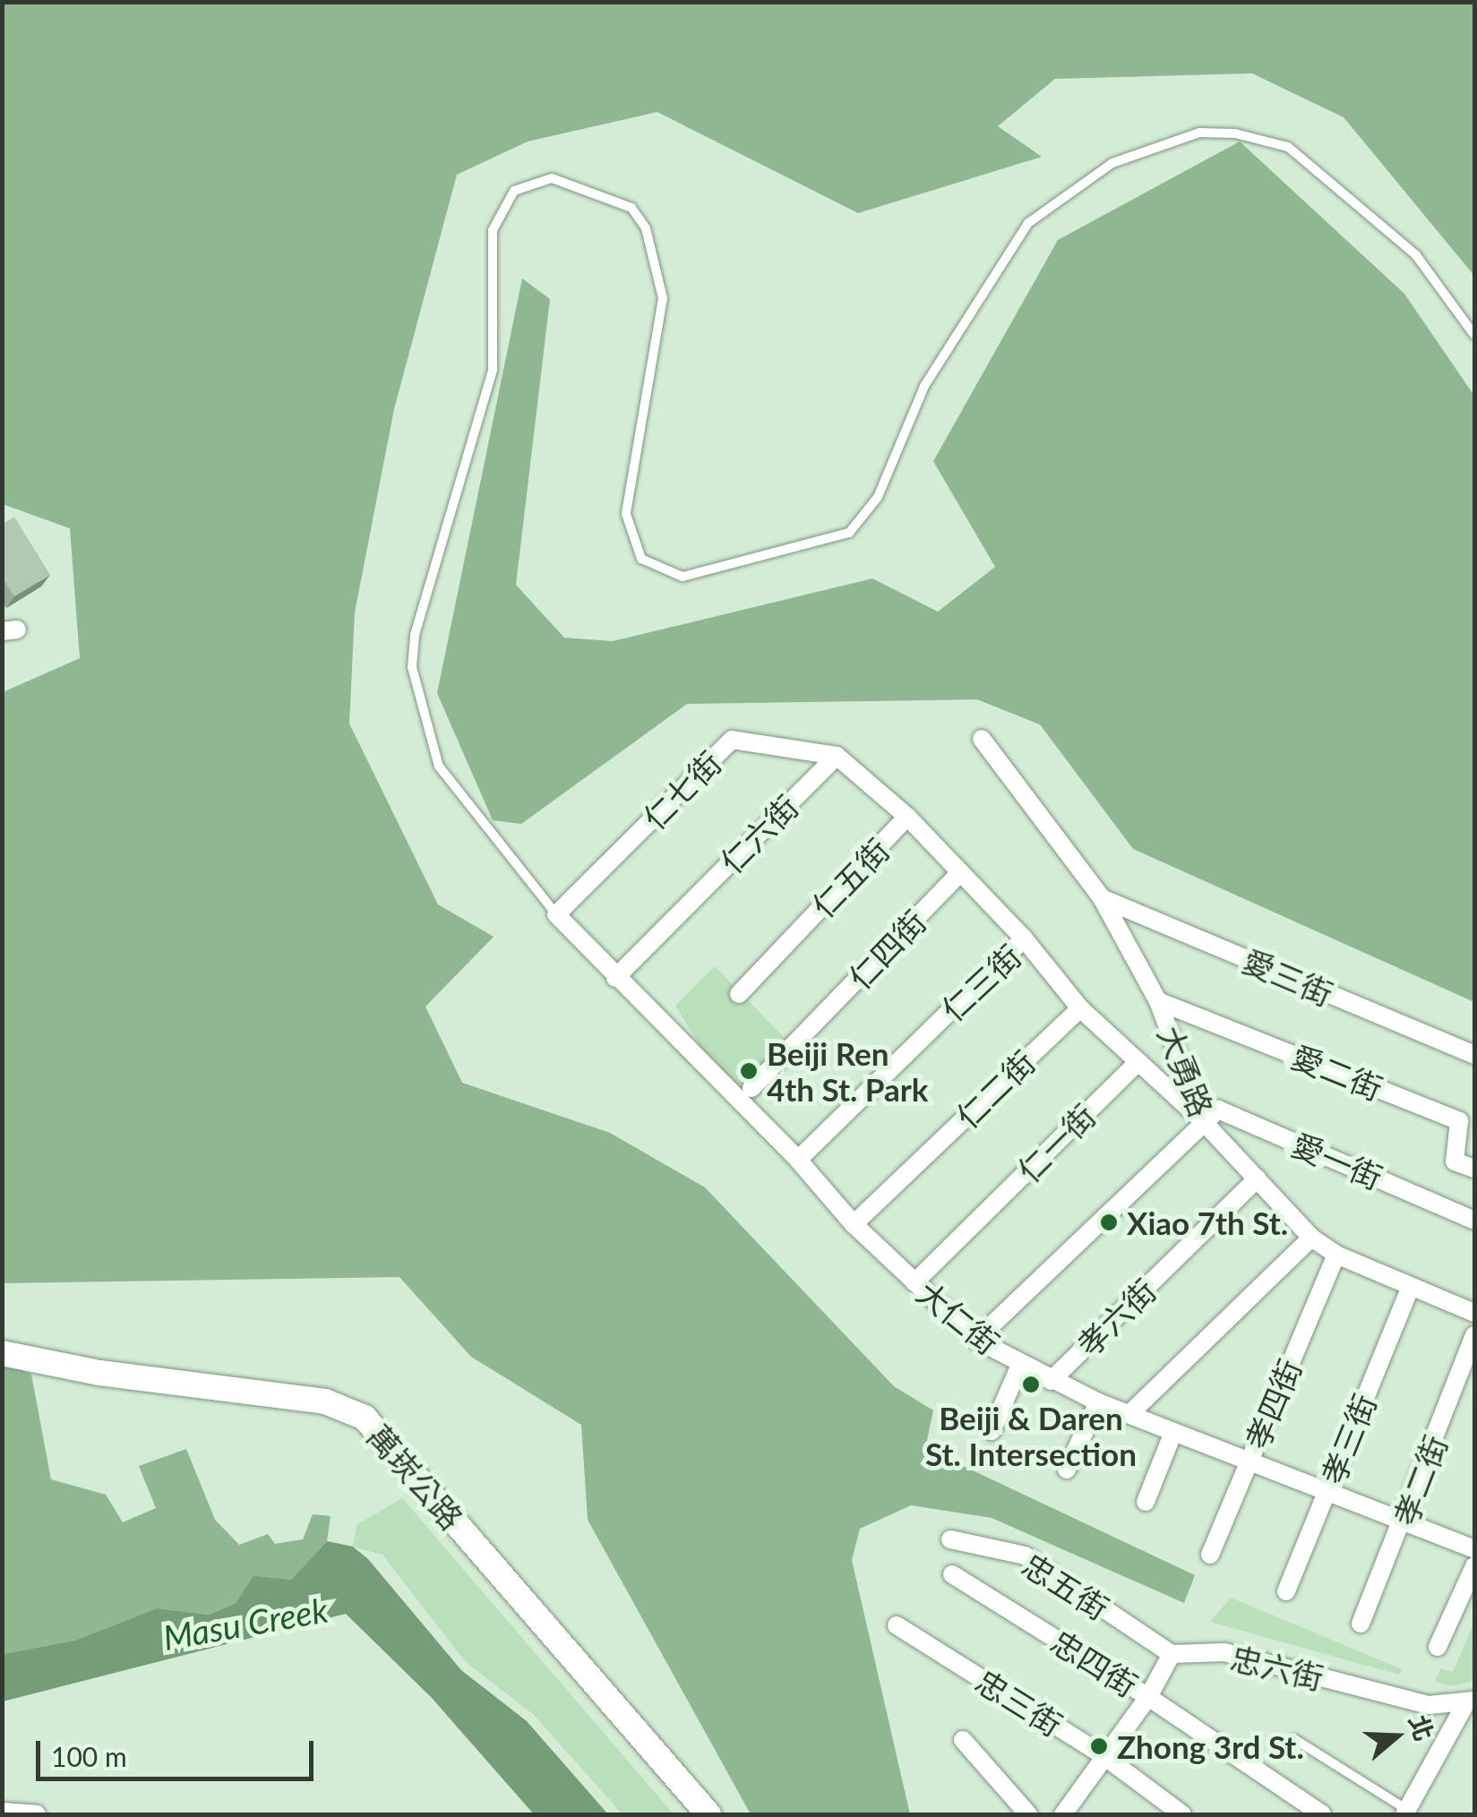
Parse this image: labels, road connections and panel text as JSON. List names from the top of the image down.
{
  "streets": {
    "street": [
      "仁七街",
      "仁六街",
      "仁五街",
      "仁四街",
      "愛三街",
      "仁三街",
      "大勇路",
      "愛二街",
      "仁二街",
      "仁一街",
      "愛一街",
      "大仁街",
      "孝六街",
      "孝四街",
      "孝三街",
      "萬崁公路",
      "孝二街",
      "忠五街",
      "忠四街",
      "忠六街",
      "忠三街"
    ]
  },
  "crossings": [
    ["仁七街", "仁六街"],
    ["仁七街", "大仁街"],
    ["仁六街", "大仁街"],
    ["仁五街", "仁四街"],
    ["愛三街", "大勇路"],
    ["仁三街", "仁二街"],
    ["仁三街", "大仁街"],
    ["大勇路", "愛二街"],
    ["大勇路", "愛一街"],
    ["大勇路", "孝六街"],
    ["大勇路", "孝四街"],
    ["大勇路", "孝三街"],
    ["仁二街", "大仁街"],
    ["仁一街", "大仁街"],
    ["大仁街", "孝六街"],
    ["大仁街", "孝四街"],
    ["大仁街", "孝三街"],
    ["大仁街", "孝二街"],
    ["忠五街", "忠六街"]
  ],
  "water": ["Masu Creek"],
  "places": [
    "Beiji Ren 4th St. Park",
    "Xiao 7th St.",
    "Beiji & Daren St. Intersection",
    "Zhong 3rd St."
  ],
  "scale_bar": "100 m",
  "north": "right"
}
